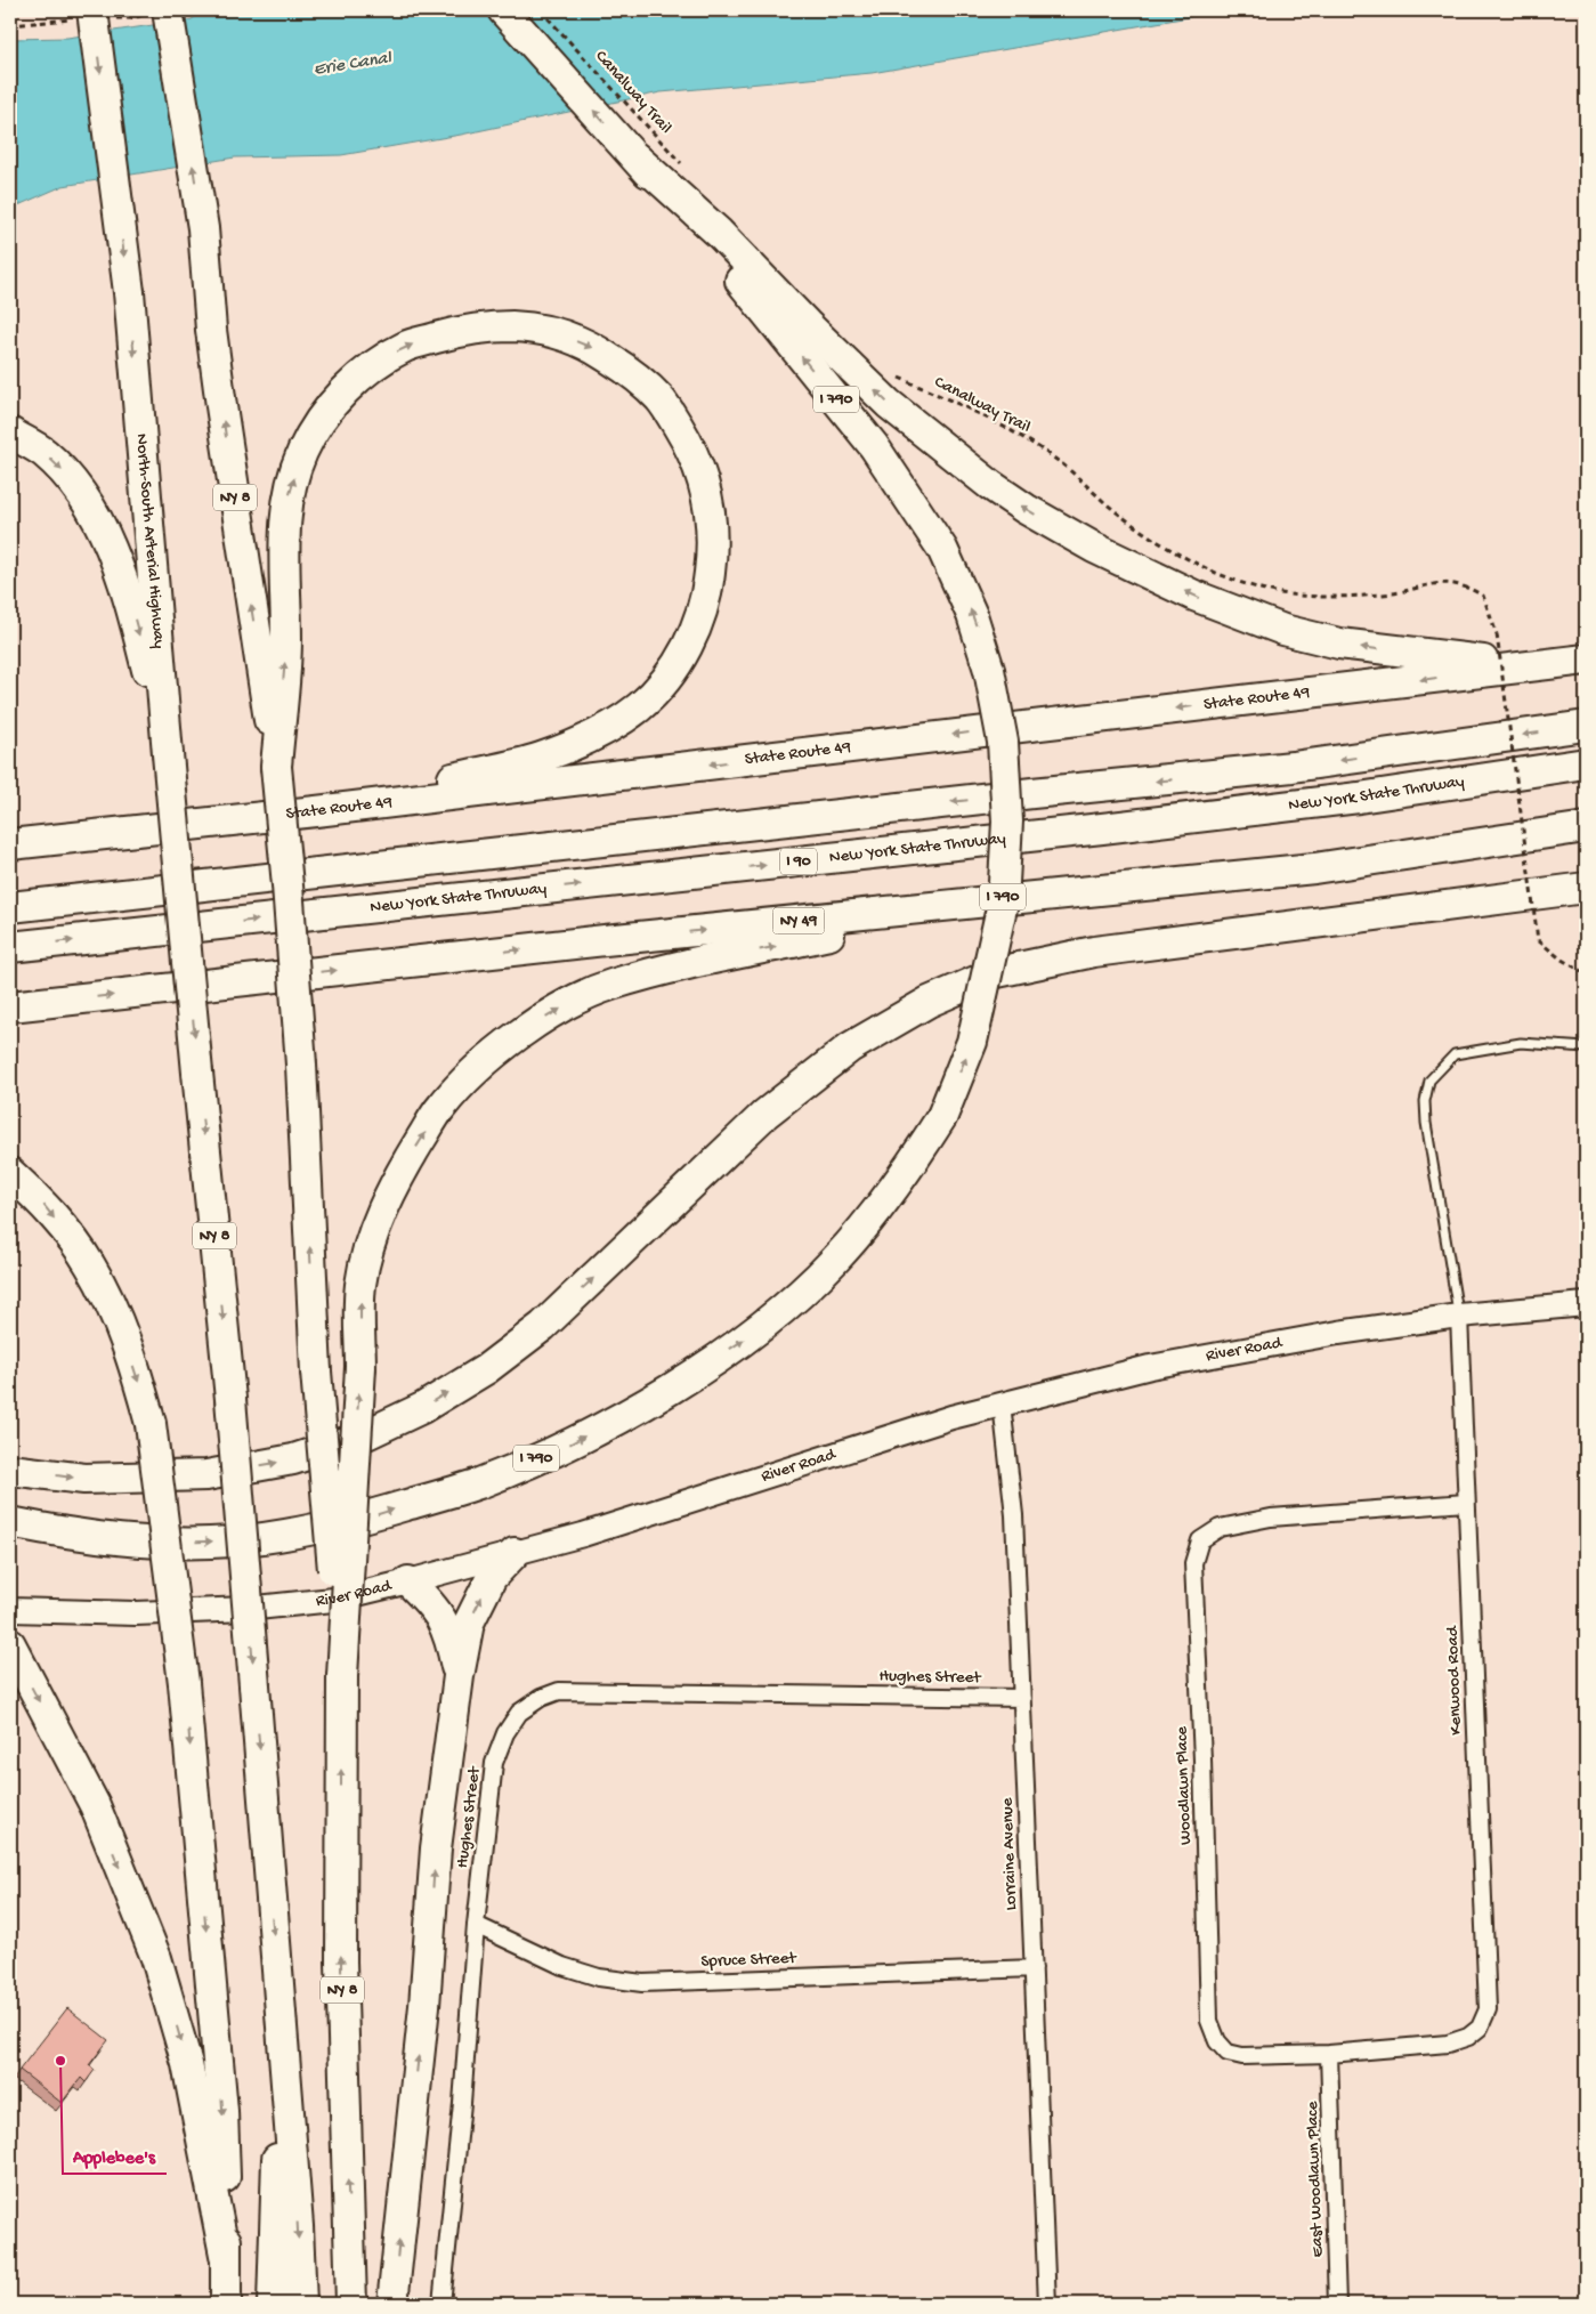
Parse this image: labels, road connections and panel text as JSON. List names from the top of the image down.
{
  "streets": {
    "highway": [
      "I 790",
      "NY 8",
      "North-South Arterial Highway",
      "State Route 49",
      "New York State Thruway",
      "I 90",
      "NY 49"
    ],
    "main road": ["River Road"],
    "street": [
      "Hughes Street",
      "Kenwood Road",
      "Woodlawn Place",
      "Lorraine Avenue",
      "Spruce Street",
      "East Woodlawn Place"
    ],
    "path": ["Canalway Trail"]
  },
  "crossings": [
    ["NY 8", "North-South Arterial Highway"],
    ["River Road", "Kenwood Road"],
    ["River Road", "Lorraine Avenue"],
    ["Hughes Street", "Lorraine Avenue"],
    ["Hughes Street", "Spruce Street"],
    ["Kenwood Road", "Woodlawn Place"],
    ["Woodlawn Place", "East Woodlawn Place"],
    ["Lorraine Avenue", "Spruce Street"]
  ],
  "water": ["Erie Canal"],
  "places": ["Applebee's"]
}
